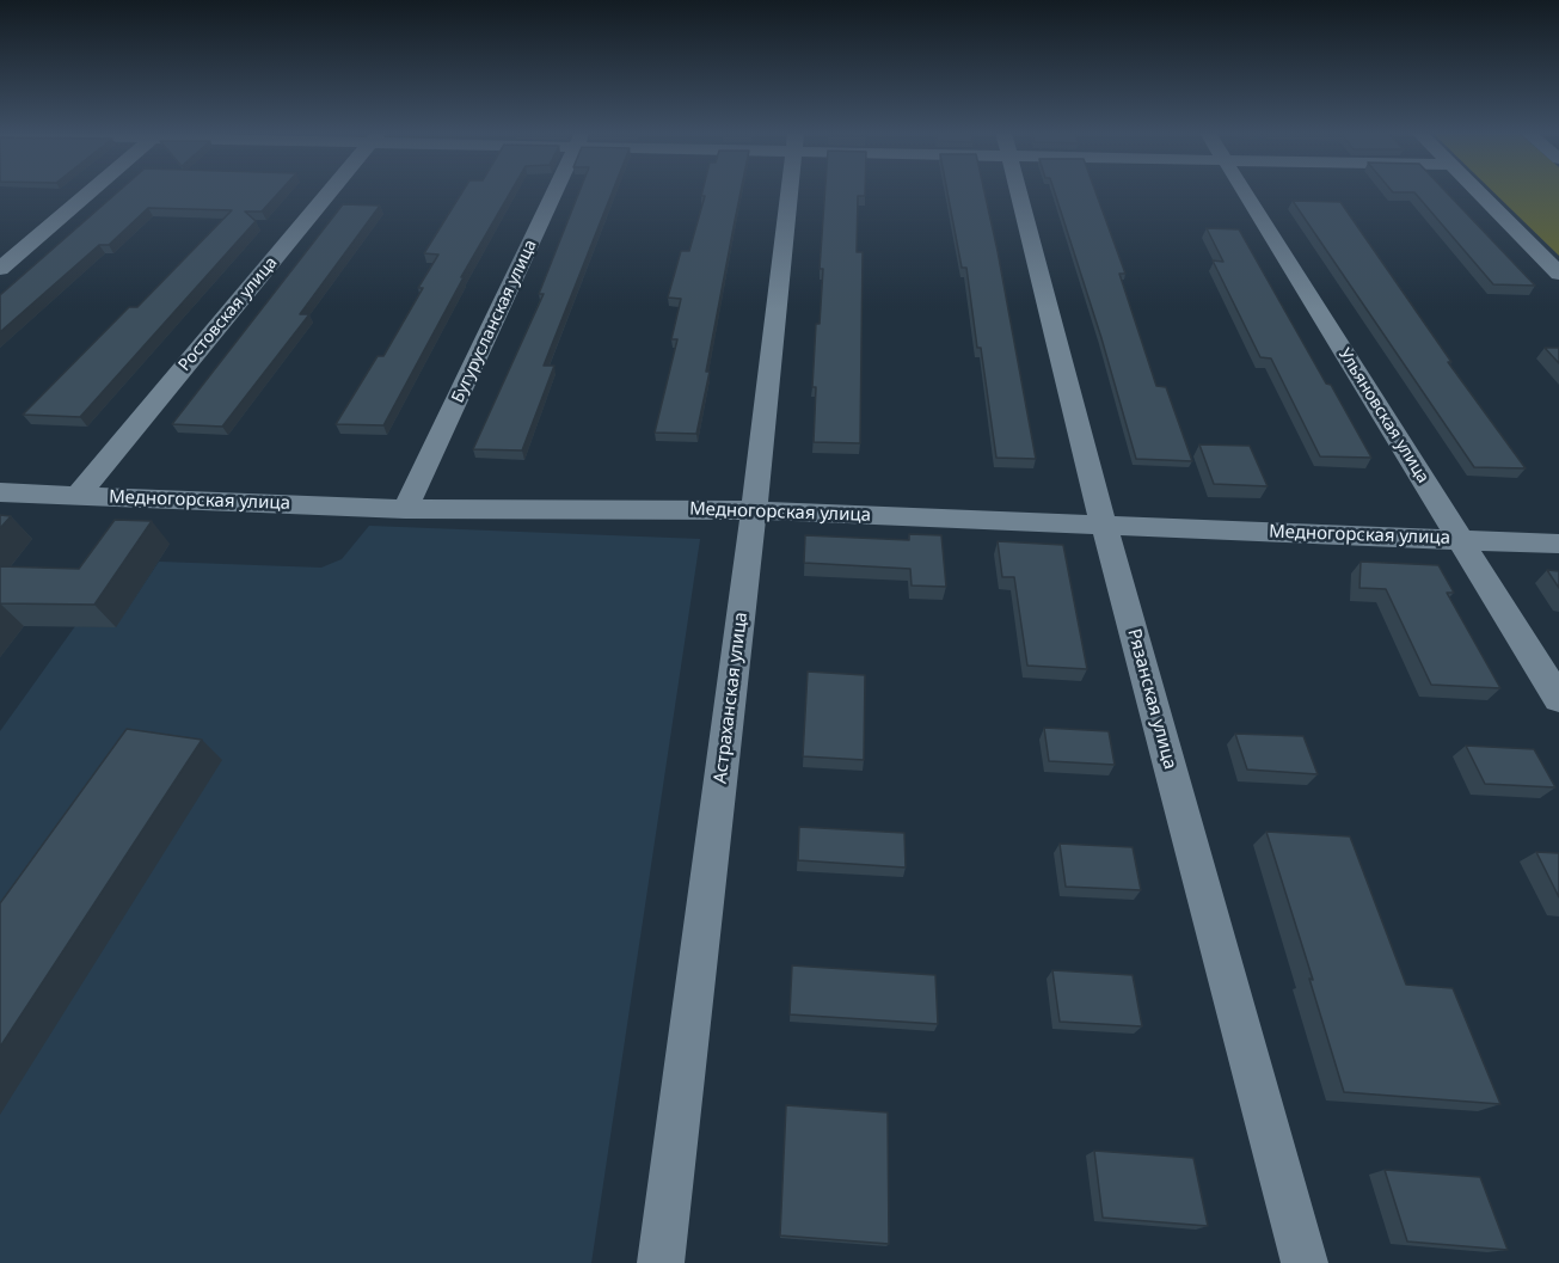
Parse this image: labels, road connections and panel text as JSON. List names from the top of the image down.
{
  "streets": {
    "street": [
      "Ростовская улица",
      "Бугурусланская улица",
      "Ульяновская улица",
      "Медногорская улица",
      "Астраханская улица",
      "Рязанская улица"
    ]
  },
  "crossings": [
    ["Ростовская улица", "Медногорская улица"],
    ["Бугурусланская улица", "Медногорская улица"],
    ["Ульяновская улица", "Медногорская улица"],
    ["Медногорская улица", "Астраханская улица"],
    ["Медногорская улица", "Рязанская улица"]
  ]
}
